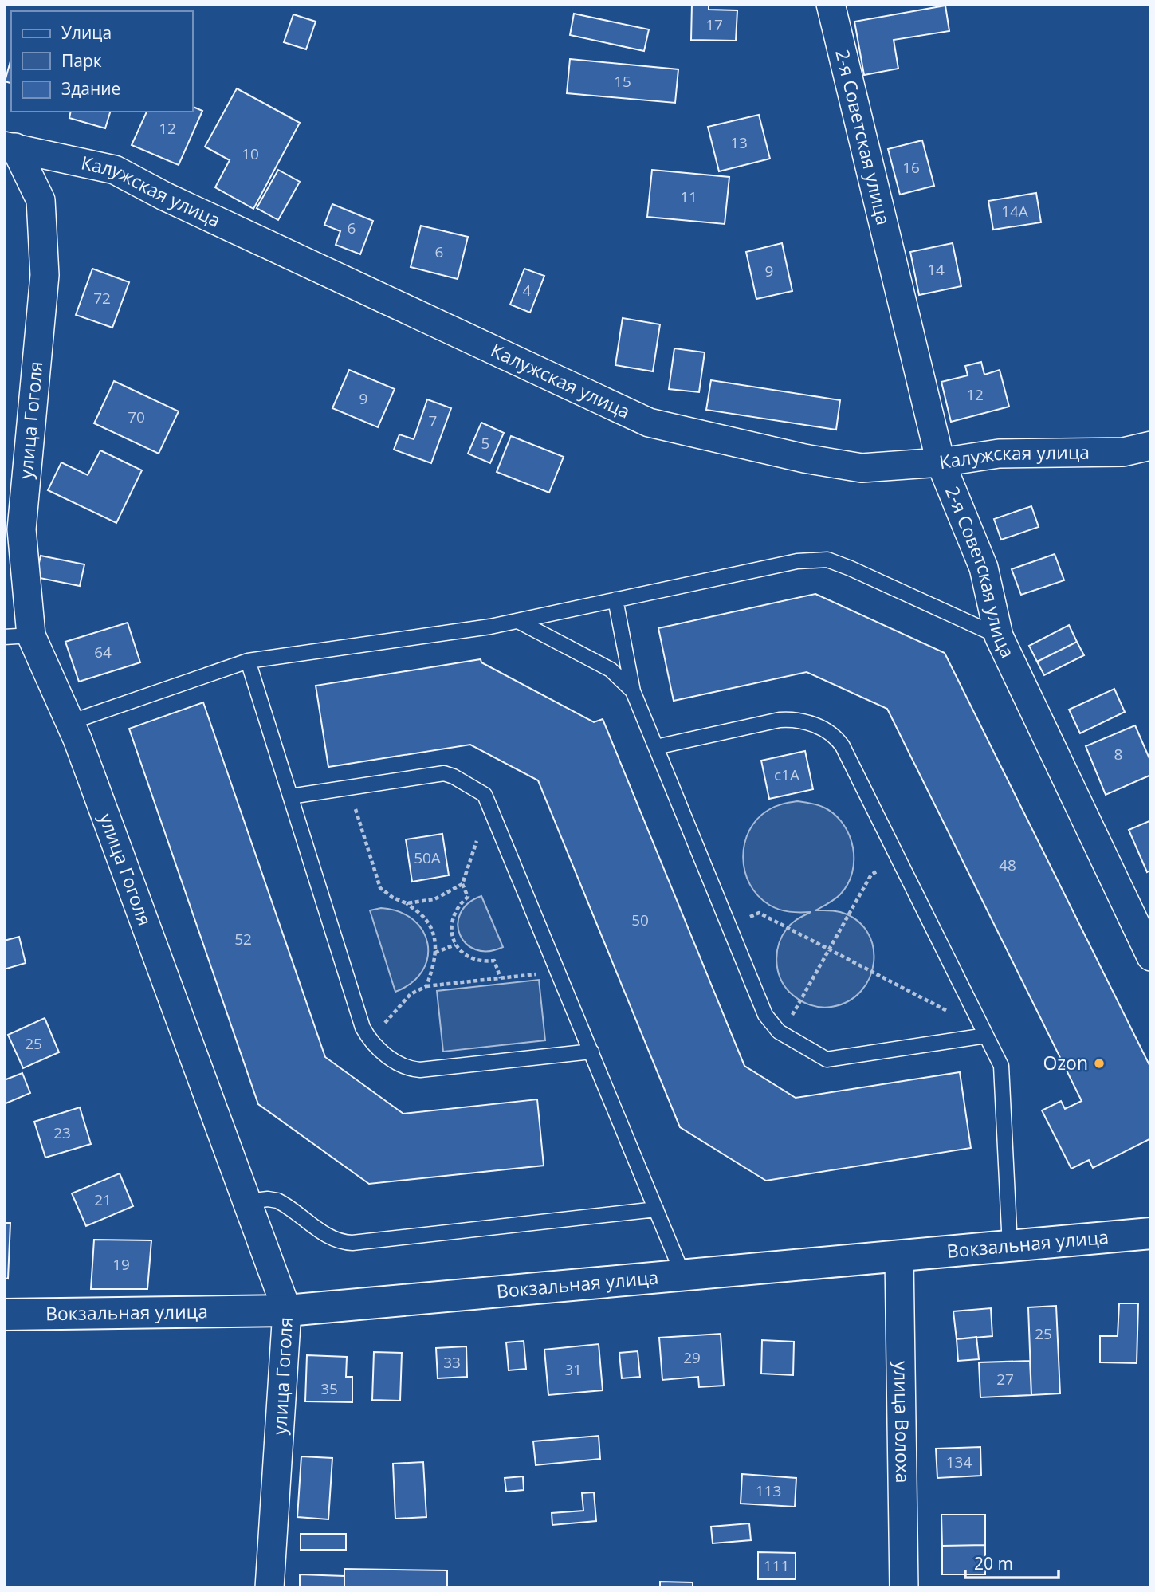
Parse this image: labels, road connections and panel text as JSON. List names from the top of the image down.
{
  "streets": {
    "main road": ["Вокзальная улица"],
    "street": [
      "2-я Советская улица",
      "Калужская улица",
      "улица Гоголя",
      "улица Волоха"
    ]
  },
  "crossings": [
    ["2-я Советская улица", "Калужская улица"],
    ["Калужская улица", "улица Гоголя"],
    ["улица Гоголя", "Вокзальная улица"],
    ["Вокзальная улица", "улица Волоха"]
  ],
  "places": ["Ozon"],
  "house_numbers": [
    "17",
    "15",
    "12",
    "13",
    "10",
    "16",
    "11",
    "14А",
    "6",
    "6",
    "14",
    "9",
    "4",
    "72",
    "12",
    "9",
    "70",
    "7",
    "5",
    "64",
    "8",
    "с1А",
    "50А",
    "48",
    "50",
    "52",
    "25",
    "23",
    "21",
    "19",
    "25",
    "29",
    "33",
    "31",
    "27",
    "35",
    "134",
    "113",
    "111"
  ],
  "legend": ["Улица", "Парк", "Здание"],
  "scale_bar": "20 m"
}
